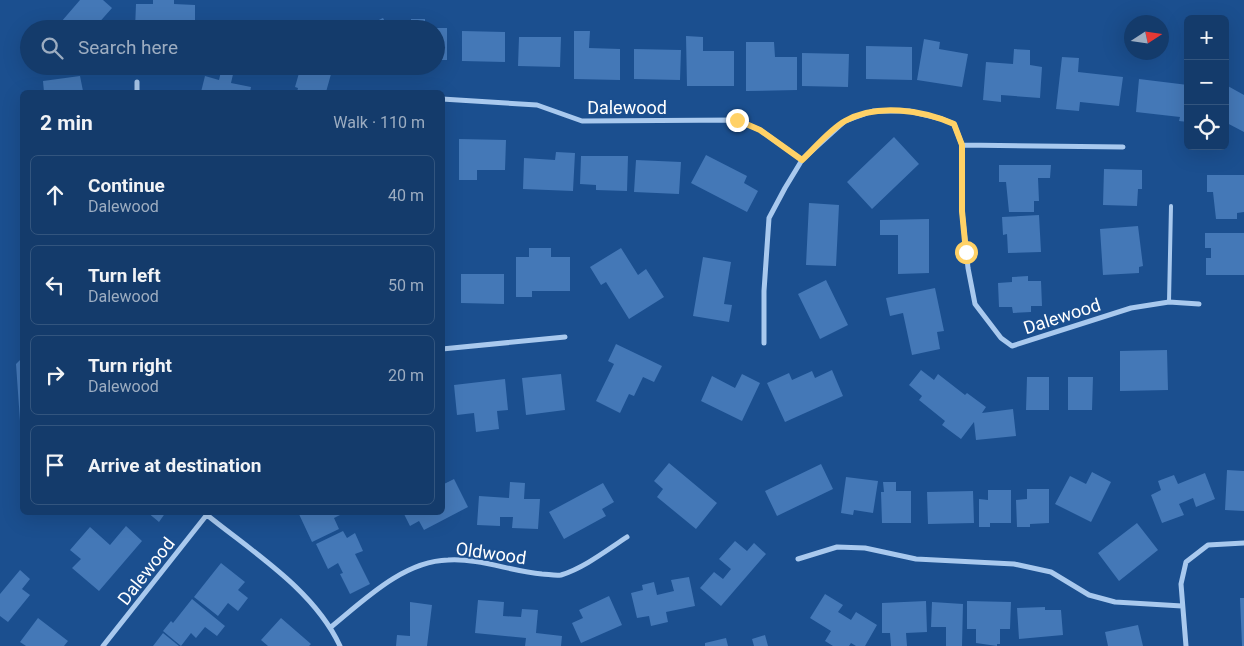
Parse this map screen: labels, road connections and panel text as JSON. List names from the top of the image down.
{
  "streets": {
    "street": ["Dalewood", "Oldwood"]
  },
  "north": "right",
  "page": {
    "map_buttons": ["+", "−"],
    "search": "Search here",
    "heading": ["2 min", "Walk · 110 m"],
    "list": [
      ["Continue", "Dalewood", "40 m"],
      ["Turn left", "Dalewood", "50 m"],
      ["Turn right", "Dalewood", "20 m"],
      "Arrive at destination"
    ]
  }
}
